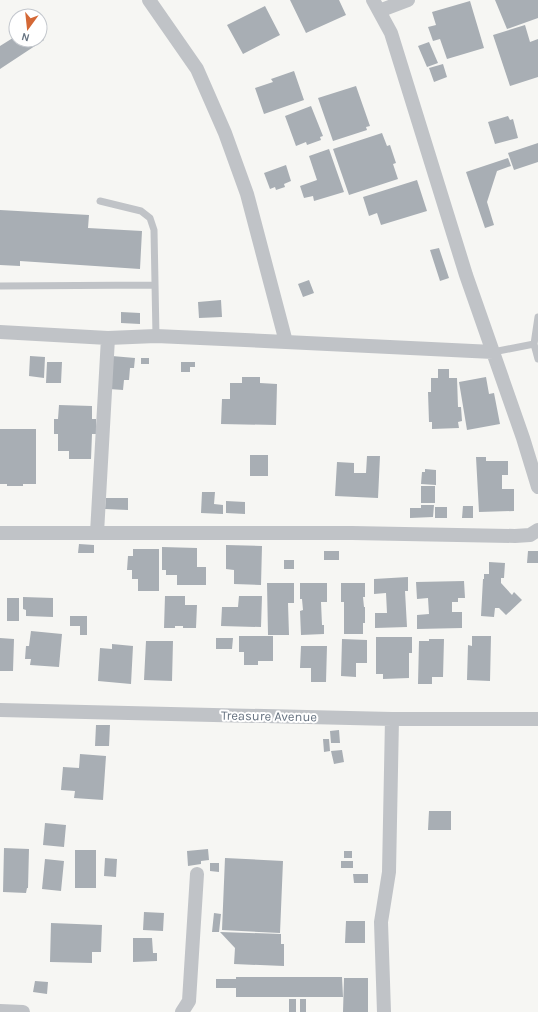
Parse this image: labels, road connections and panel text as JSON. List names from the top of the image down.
{
  "streets": {
    "street": ["Treasure Avenue"]
  },
  "north": "bottom"
}
